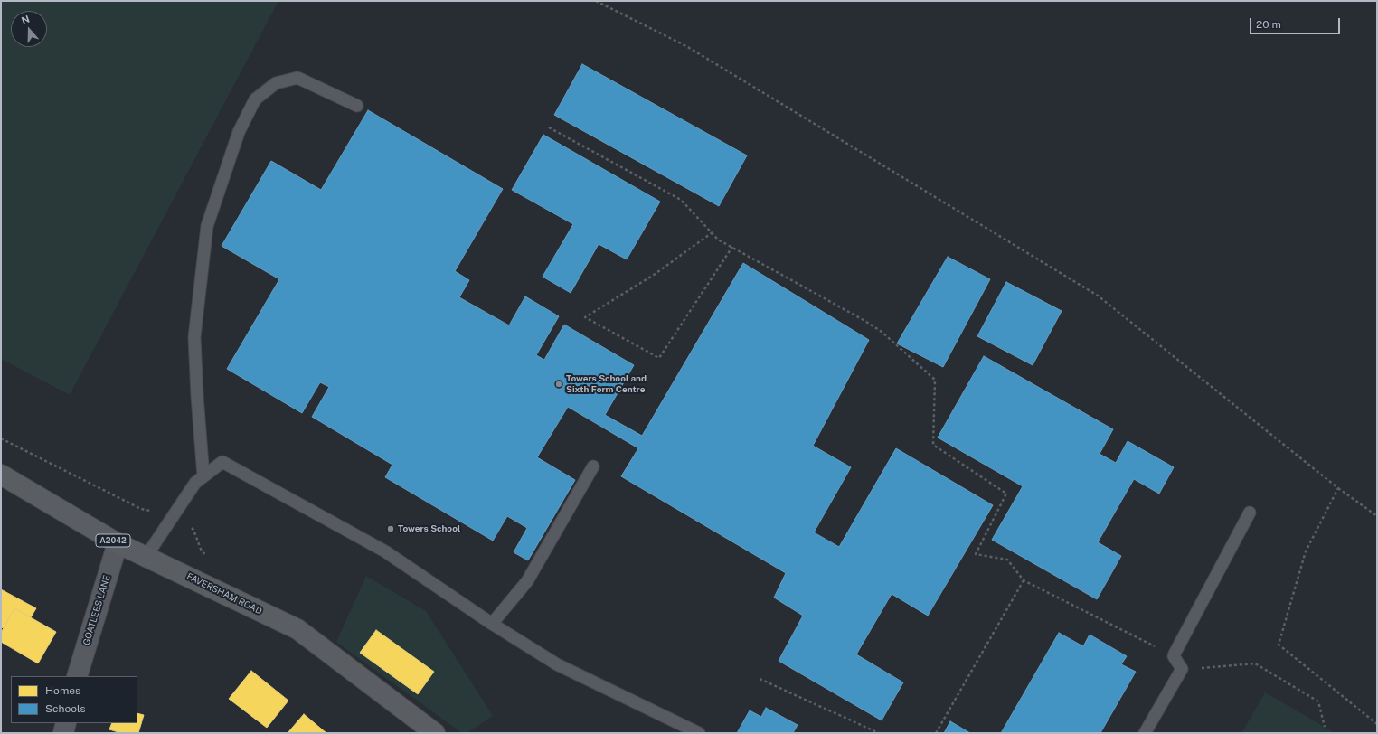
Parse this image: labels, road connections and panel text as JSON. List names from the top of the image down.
{
  "streets": {
    "main road": ["A2042", "FAVERSHAM ROAD"],
    "street": ["GOATLEES LANE"]
  },
  "crossings": [
    ["FAVERSHAM ROAD", "GOATLEES LANE"]
  ],
  "places": ["Towers School and Sixth Form Centre", "Towers School"],
  "legend": ["Homes", "Schools"],
  "scale_bar": "20 m",
  "north": "top"
}
